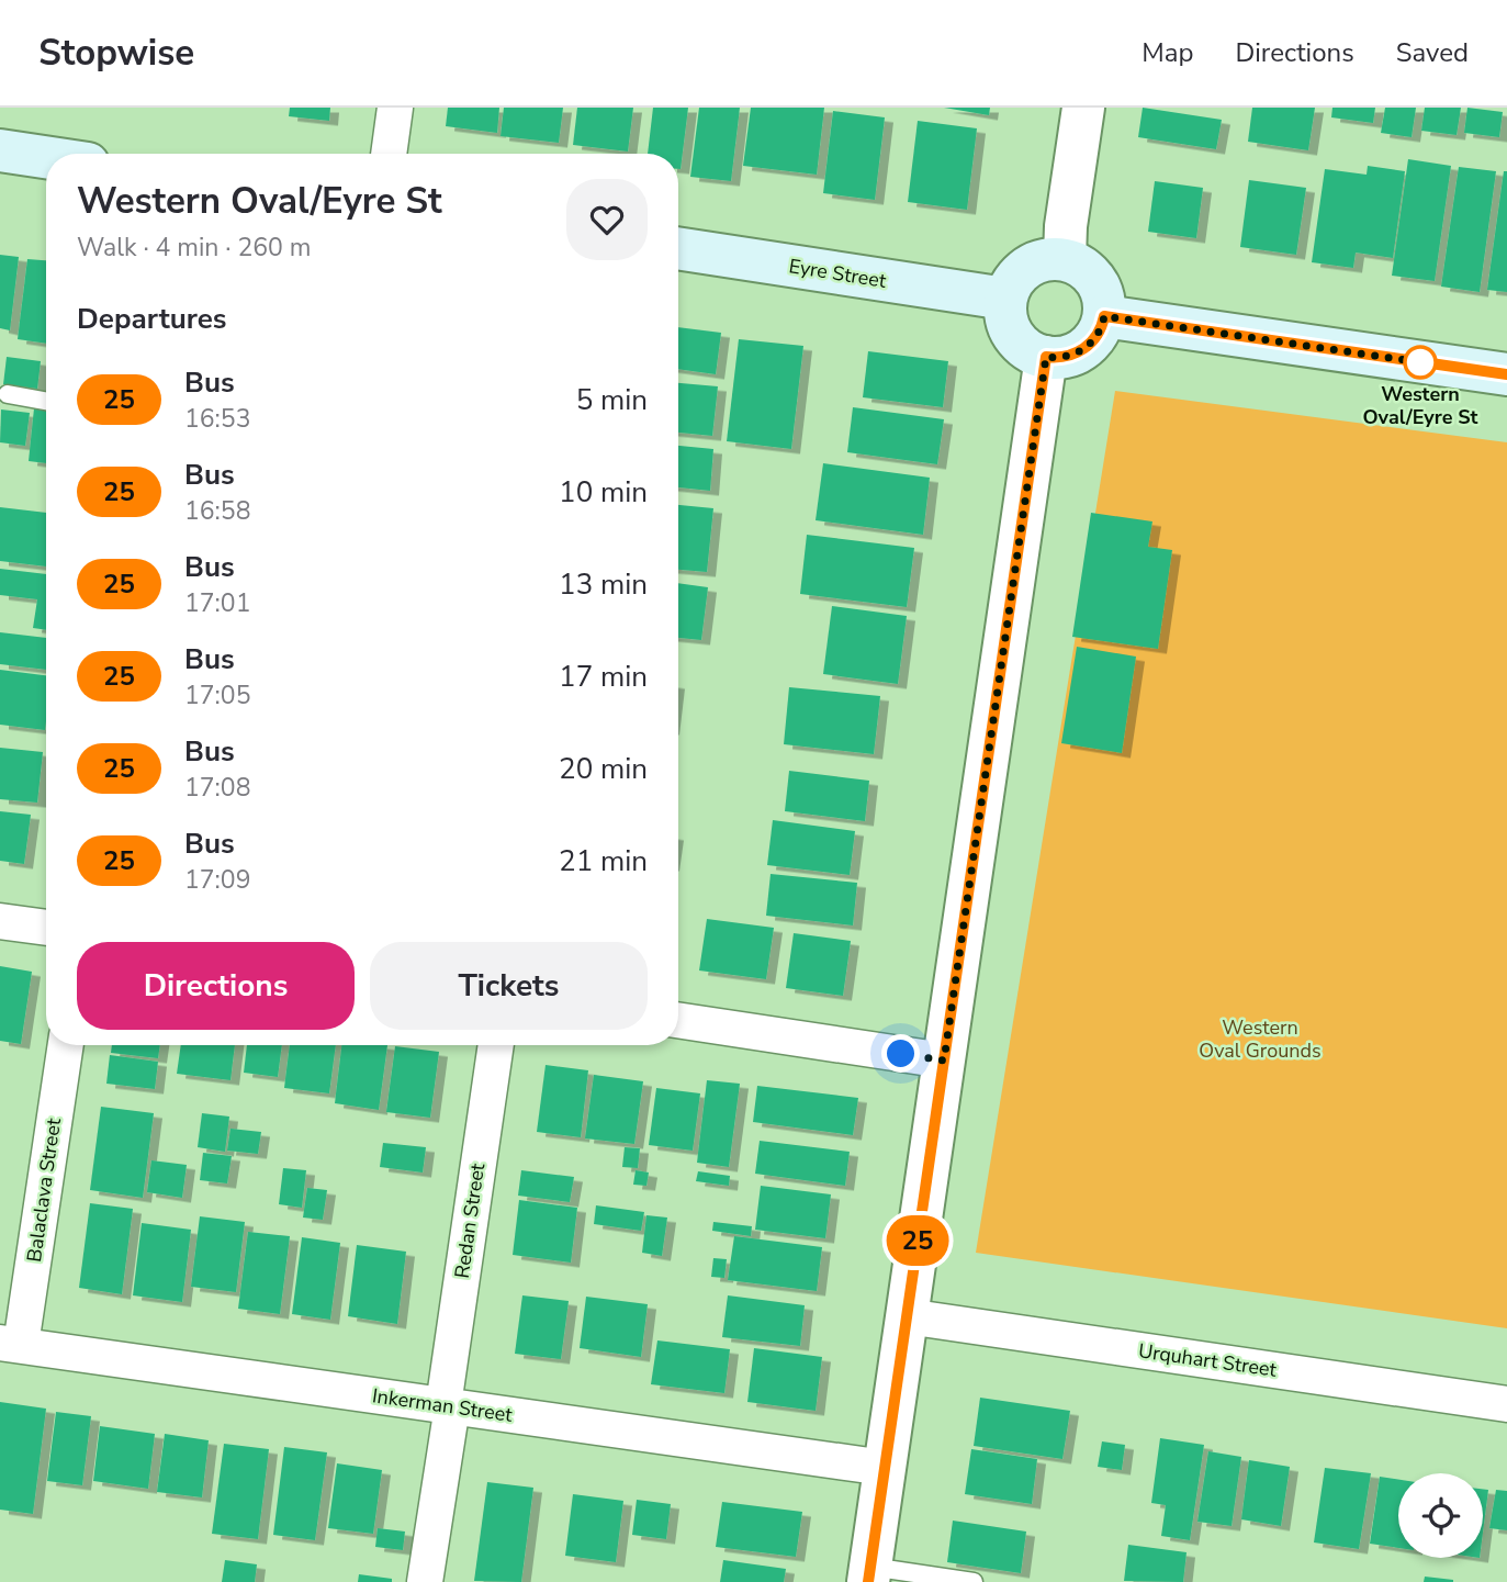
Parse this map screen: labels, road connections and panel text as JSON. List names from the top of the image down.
{
  "streets": {
    "main road": ["Eyre Street"],
    "street": [
      "Balaclava Street",
      "Redan Street",
      "Urquhart Street",
      "Inkerman Street"
    ]
  },
  "crossings": [
    ["Balaclava Street", "Inkerman Street"],
    ["Redan Street", "Inkerman Street"]
  ],
  "parks": ["Western Oval Grounds"],
  "places": ["Western Oval/Eyre St"],
  "lines": ["bus line 25"],
  "page": {
    "header": "Stopwise",
    "nav": ["Map", "Directions", "Saved"],
    "on_map": "25",
    "heading": [
      ["Western Oval/Eyre St", "Walk · 4 min · 260 m"],
      "Departures"
    ],
    "list": [
      {
        "mark": "25",
        "name": "Bus",
        "note": "16:53",
        "value": "5 min"
      },
      {
        "mark": "25",
        "name": "Bus",
        "note": "16:58",
        "value": "10 min"
      },
      {
        "mark": "25",
        "name": "Bus",
        "note": "17:01",
        "value": "13 min"
      },
      {
        "mark": "25",
        "name": "Bus",
        "note": "17:05",
        "value": "17 min"
      },
      {
        "mark": "25",
        "name": "Bus",
        "note": "17:08",
        "value": "20 min"
      },
      {
        "mark": "25",
        "name": "Bus",
        "note": "17:09",
        "value": "21 min"
      }
    ],
    "buttons": ["Directions", "Tickets"]
  }
}
